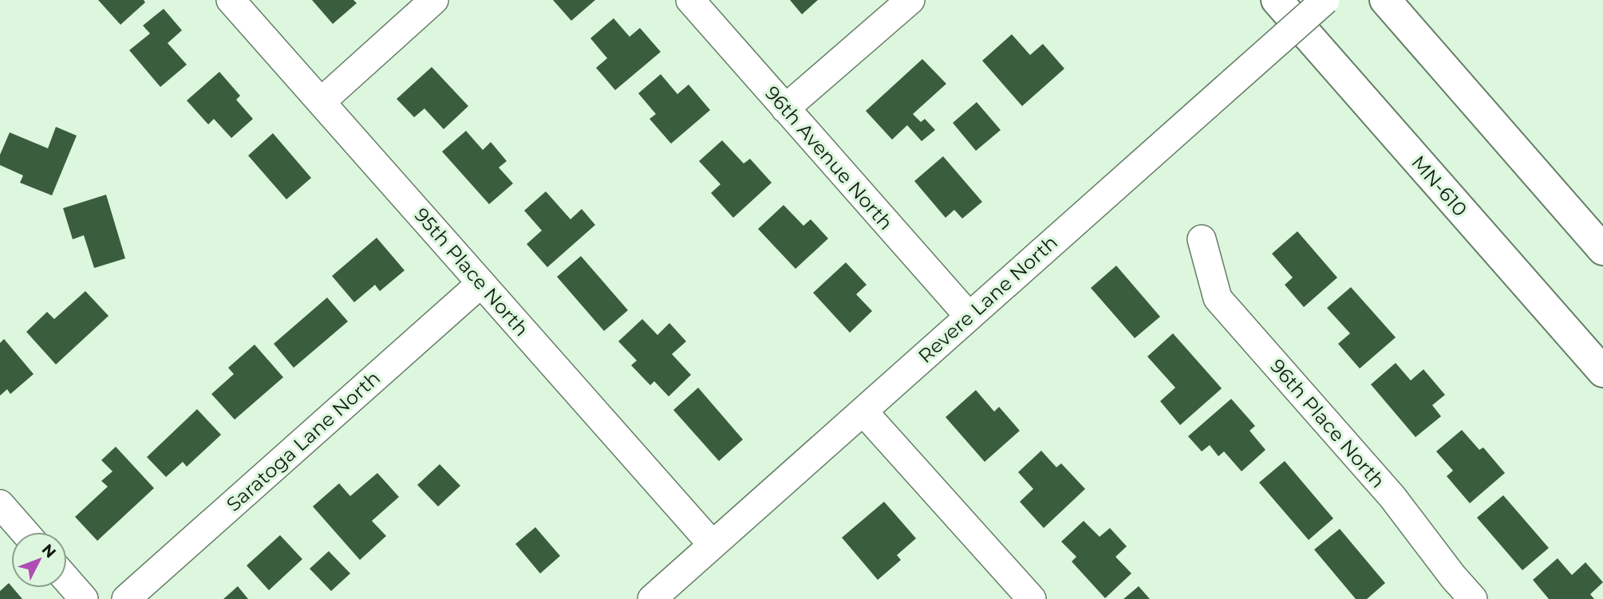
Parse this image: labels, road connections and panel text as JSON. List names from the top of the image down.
{
  "streets": {
    "highway": ["MN-610"],
    "street": [
      "96th Avenue North",
      "95th Place North",
      "Revere Lane North",
      "96th Place North",
      "Saratoga Lane North"
    ]
  },
  "crossings": [
    ["96th Avenue North", "Revere Lane North"],
    ["95th Place North", "Revere Lane North"],
    ["95th Place North", "Saratoga Lane North"]
  ],
  "north": "top right"
}
